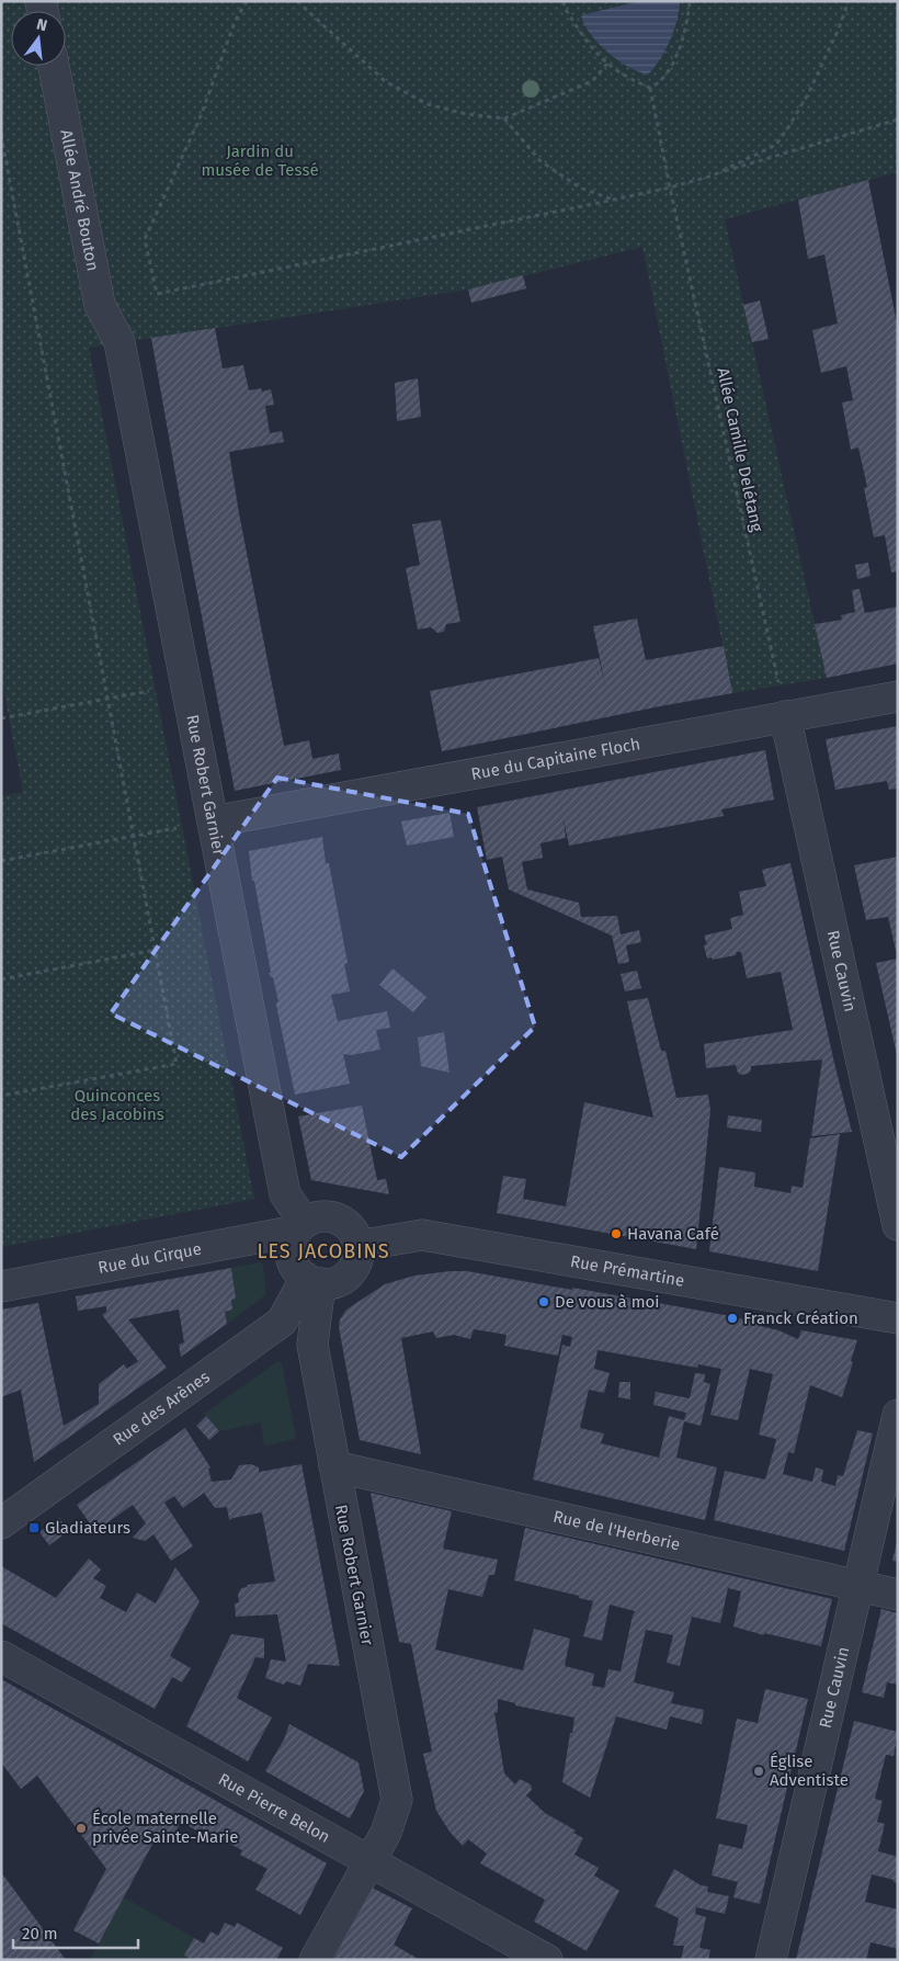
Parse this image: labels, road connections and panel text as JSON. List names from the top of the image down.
{
  "streets": {
    "street": [
      "Allée André Bouton",
      "Rue du Capitaine Floch",
      "Rue Robert Garnier",
      "Rue Cauvin",
      "Rue du Cirque",
      "Rue Prémartine",
      "Rue des Arènes",
      "Rue de l'Herberie",
      "Rue Pierre Belon"
    ],
    "path": ["Allée Camille Delétang"]
  },
  "crossings": [
    ["Allée André Bouton", "Rue Robert Garnier"],
    ["Allée Camille Delétang", "Rue du Capitaine Floch"],
    ["Allée Camille Delétang", "Rue Cauvin"],
    ["Rue du Capitaine Floch", "Rue Robert Garnier"],
    ["Rue du Capitaine Floch", "Rue Cauvin"],
    ["Rue Robert Garnier", "Rue du Cirque"],
    ["Rue Robert Garnier", "Rue Prémartine"],
    ["Rue Robert Garnier", "Rue des Arènes"],
    ["Rue Robert Garnier", "Rue de l'Herberie"],
    ["Rue Robert Garnier", "Rue Pierre Belon"],
    ["Rue Cauvin", "Rue de l'Herberie"],
    ["Rue du Cirque", "Rue Prémartine"],
    ["Rue du Cirque", "Rue des Arènes"],
    ["Rue Prémartine", "Rue des Arènes"]
  ],
  "districts": ["LES JACOBINS"],
  "parks": ["Jardin du musée de Tessé", "Quinconces des Jacobins"],
  "places": {
    "other": [
      "Havana Café",
      "De vous à moi",
      "Franck Création",
      "Église Adventiste",
      "École maternelle privée Sainte-Marie"
    ],
    "transit": ["Gladiateurs"]
  },
  "scale_bar": "20 m",
  "north": "top"
}
